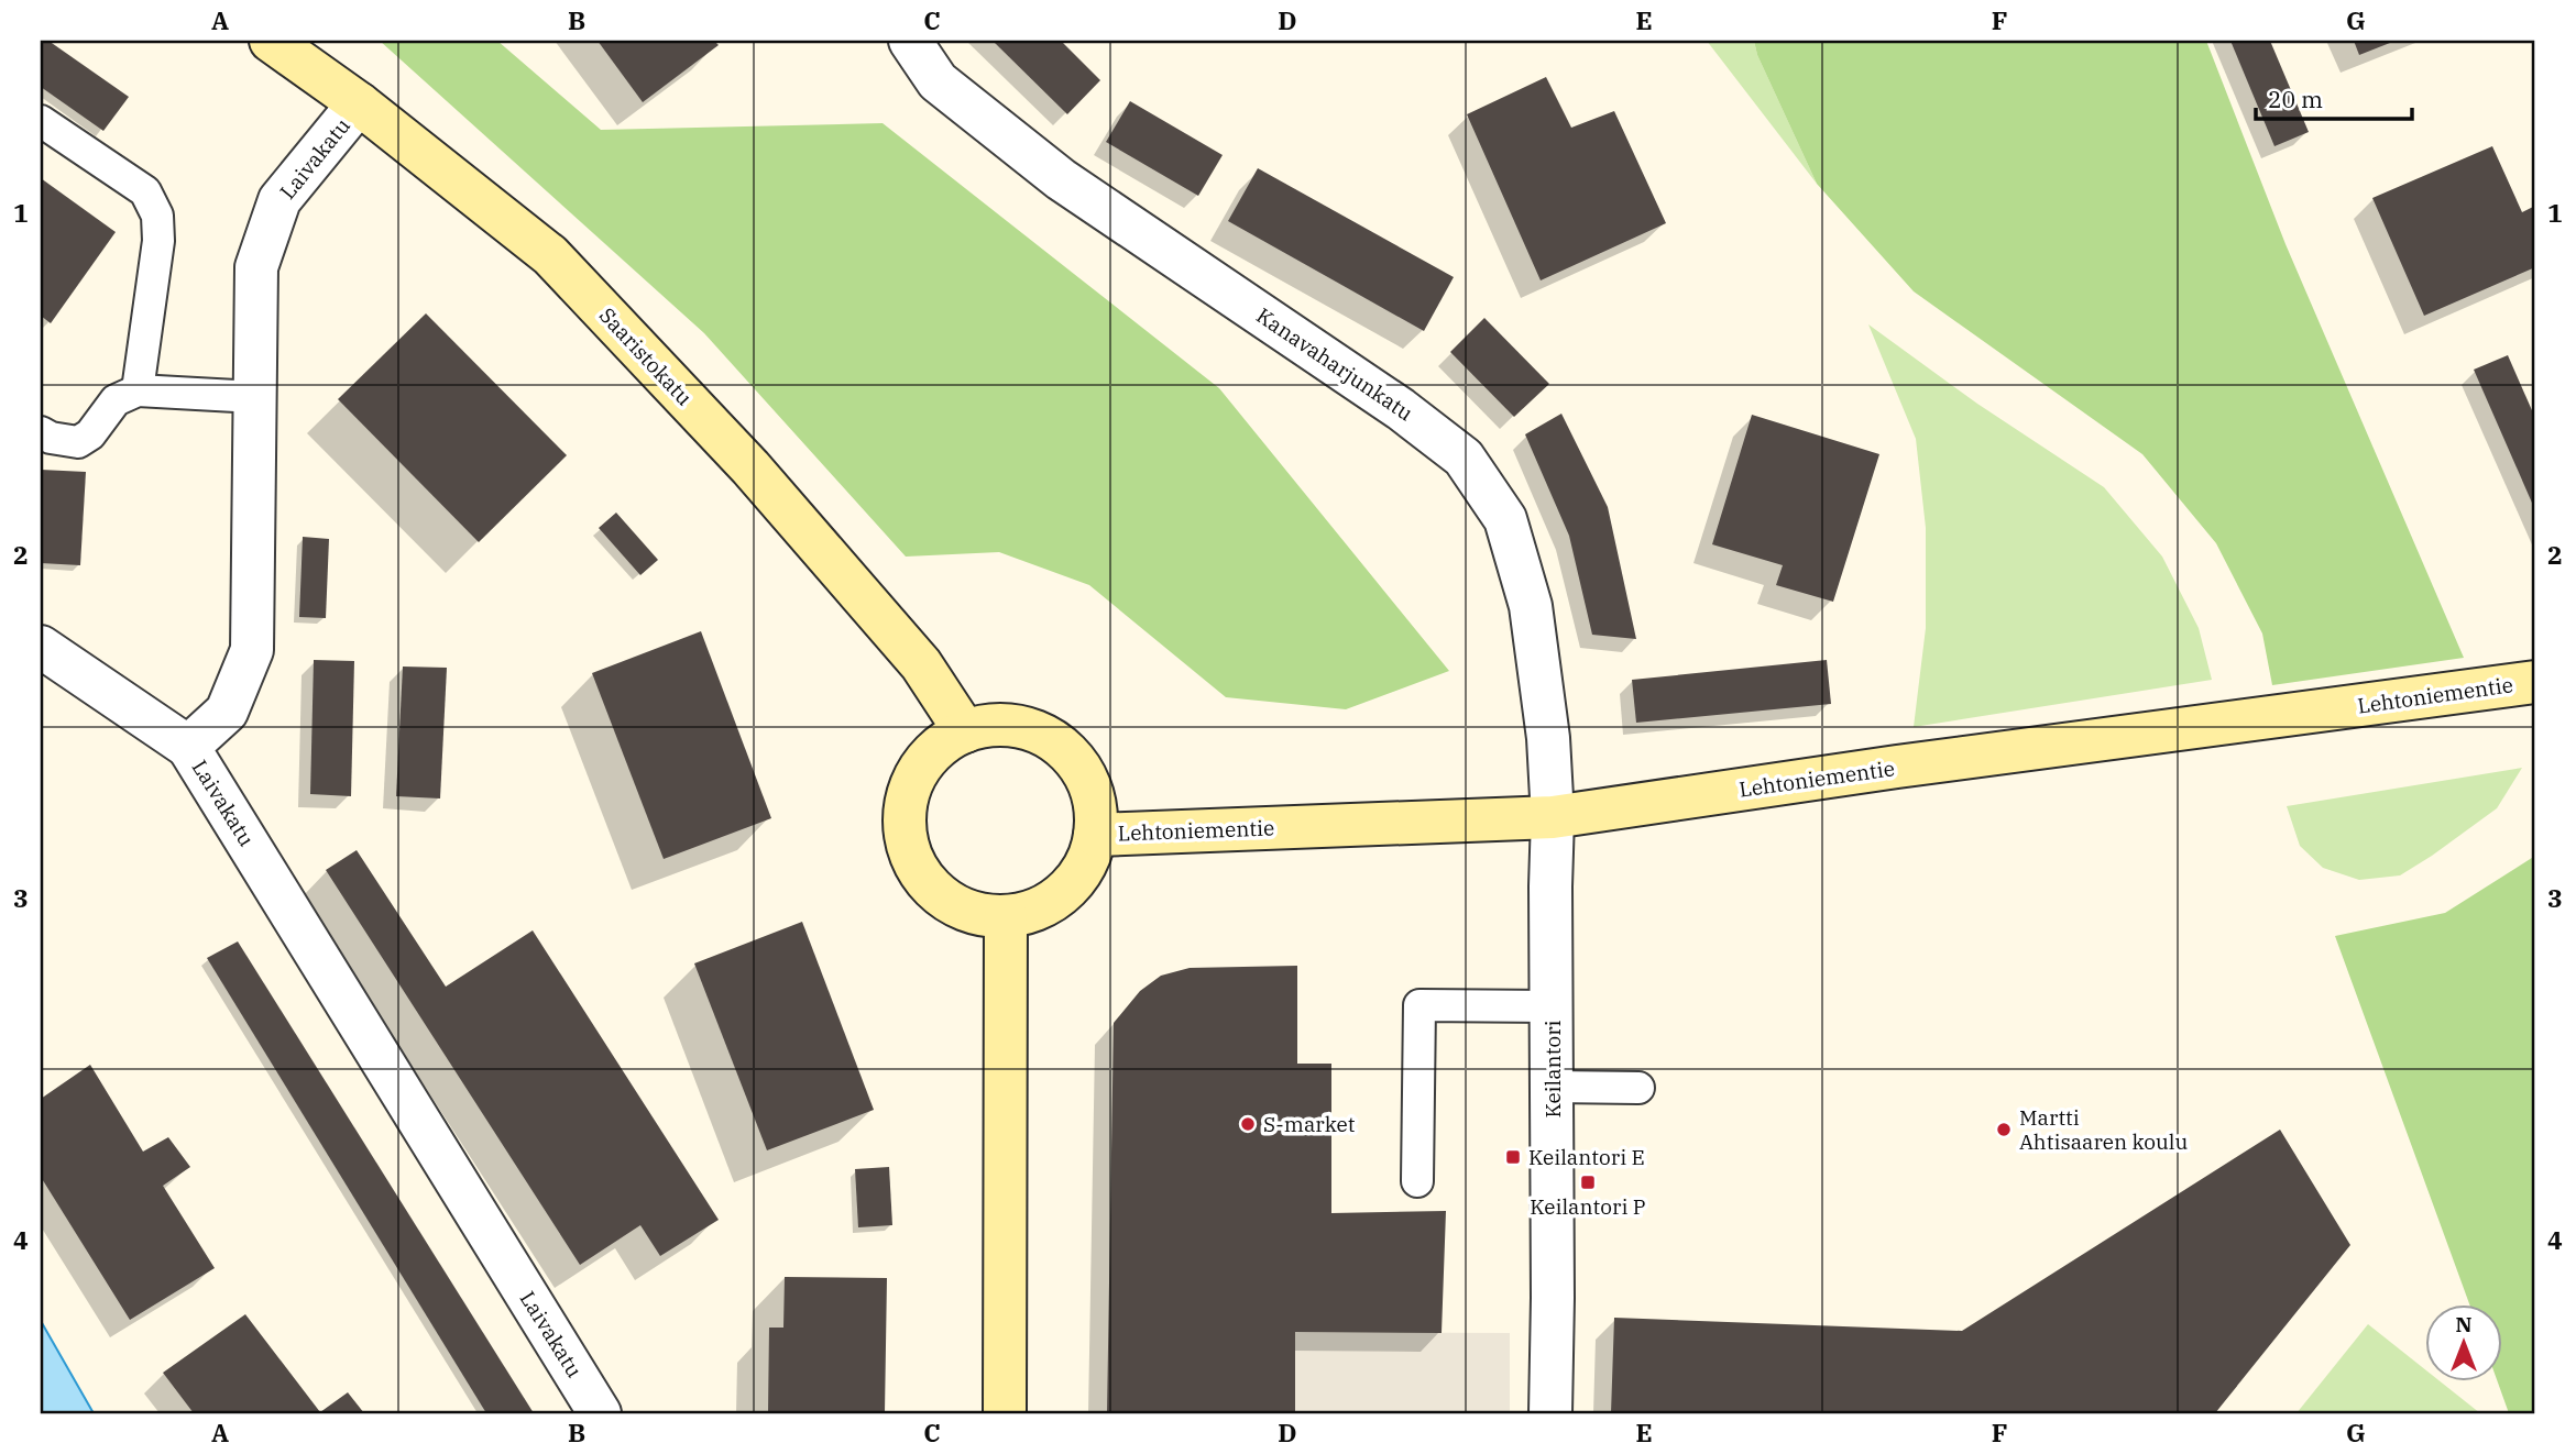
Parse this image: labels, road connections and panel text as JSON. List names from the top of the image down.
{
  "streets": {
    "main road": ["Saaristokatu", "Lehtoniementie"],
    "street": ["Laivakatu", "Kanavaharjunkatu", "Keilantori"]
  },
  "crossings": [
    ["Laivakatu", "Saaristokatu"],
    ["Saaristokatu", "Lehtoniementie"],
    ["Kanavaharjunkatu", "Lehtoniementie"],
    ["Kanavaharjunkatu", "Keilantori"],
    ["Lehtoniementie", "Keilantori"]
  ],
  "places": {
    "other": ["S-market", "Martti Ahtisaaren koulu"],
    "transit": ["Keilantori E", "Keilantori P"]
  },
  "scale_bar": "20 m",
  "north": "top",
  "grid": {
    "columns": [
      "A",
      "B",
      "C",
      "D",
      "E",
      "F",
      "G"
    ],
    "rows": [
      "1",
      "2",
      "3",
      "4"
    ]
  }
}
